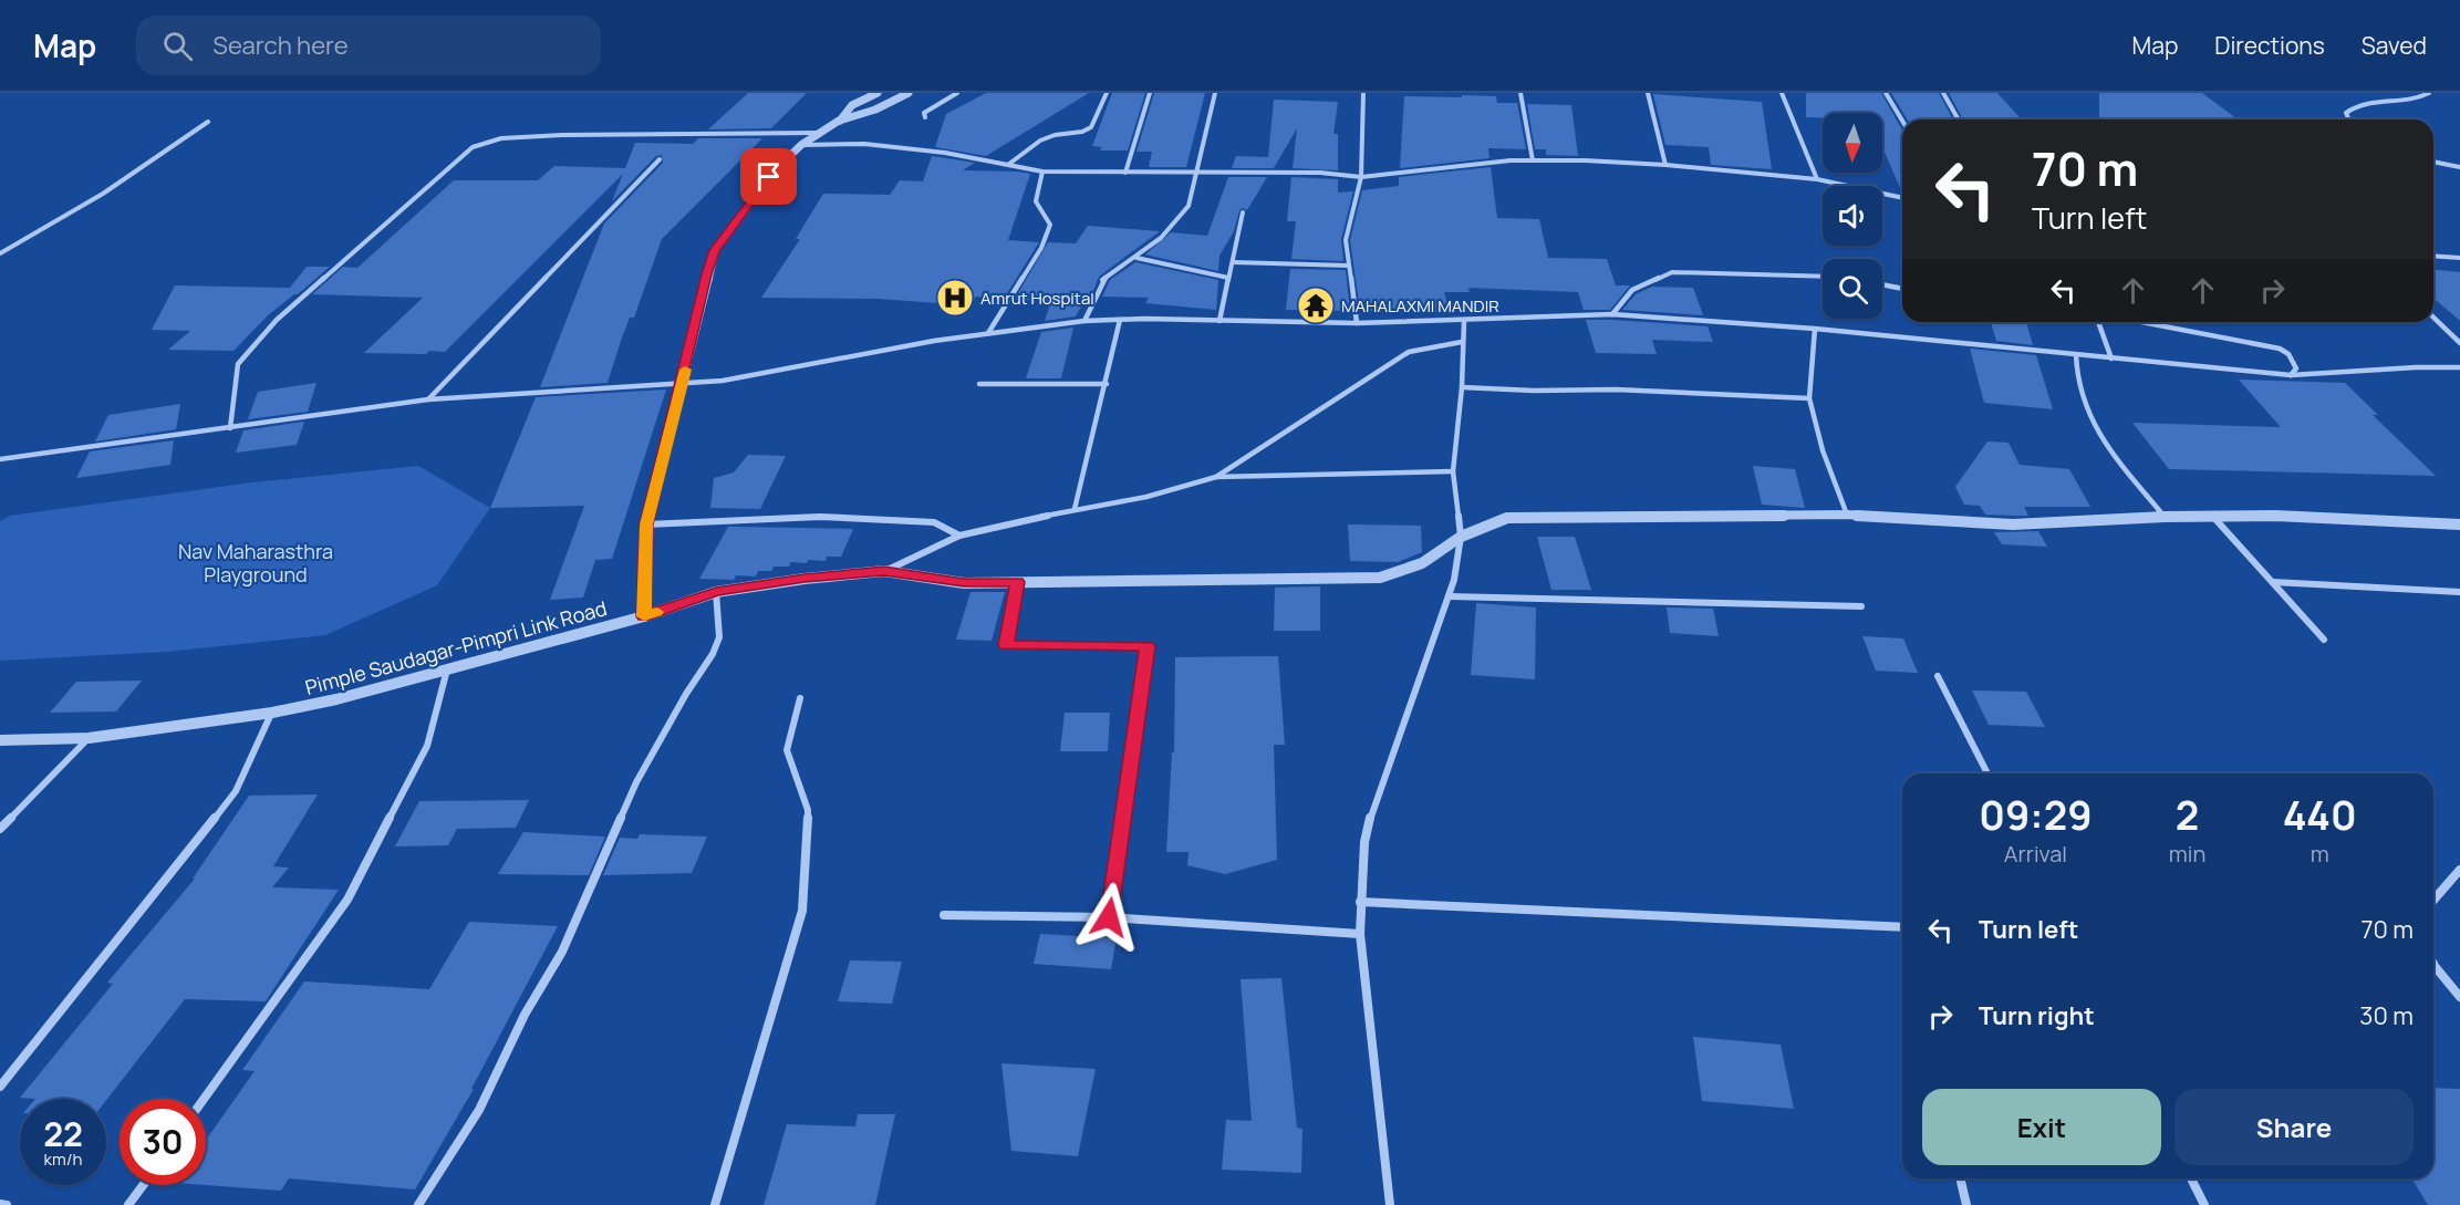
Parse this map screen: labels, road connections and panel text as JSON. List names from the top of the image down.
{
  "streets": {
    "street": ["Pimple Saudagar-Pimpri Link Road"]
  },
  "parks": ["Nav Maharasthra Playground"],
  "places": {
    "hospital": ["Amrut Hospital"],
    "temple": ["MAHALAXMI MANDIR"]
  },
  "north": "bottom",
  "page": {
    "header": "Map",
    "search": "Search here",
    "nav": ["Map", "Directions", "Saved"],
    "turn": ["70 m", "Turn left"],
    "eta": [
      "09:29",
      "Arrival",
      "2",
      "min",
      "440",
      "m"
    ],
    "list": [
      {
        "name": "Turn left",
        "value": "70 m"
      },
      {
        "name": "Turn right",
        "value": "30 m"
      }
    ],
    "buttons": ["Exit", "Share"],
    "speed": "22 km/h",
    "limit": "30"
  }
}
